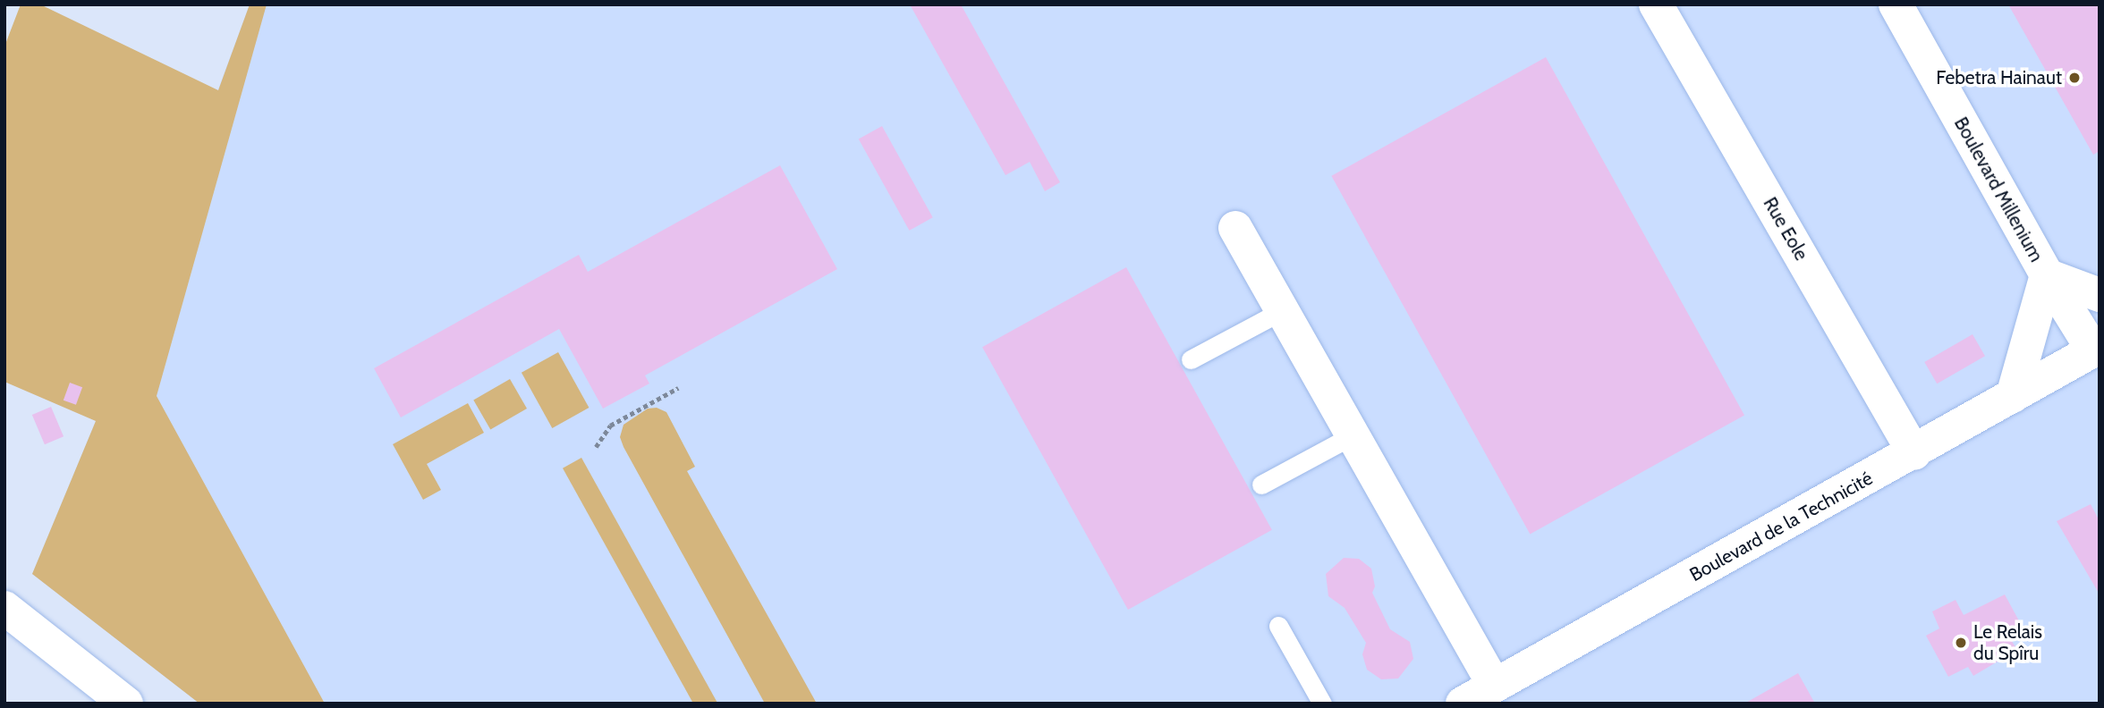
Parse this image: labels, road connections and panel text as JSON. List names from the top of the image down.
{
  "streets": {
    "street": ["Boulevard Millenium", "Rue Eole", "Boulevard de la Technicité"]
  },
  "crossings": [
    ["Boulevard Millenium", "Boulevard de la Technicité"],
    ["Rue Eole", "Boulevard de la Technicité"]
  ],
  "places": ["Febetra Hainaut", "Le Relais du Spîru"]
}
